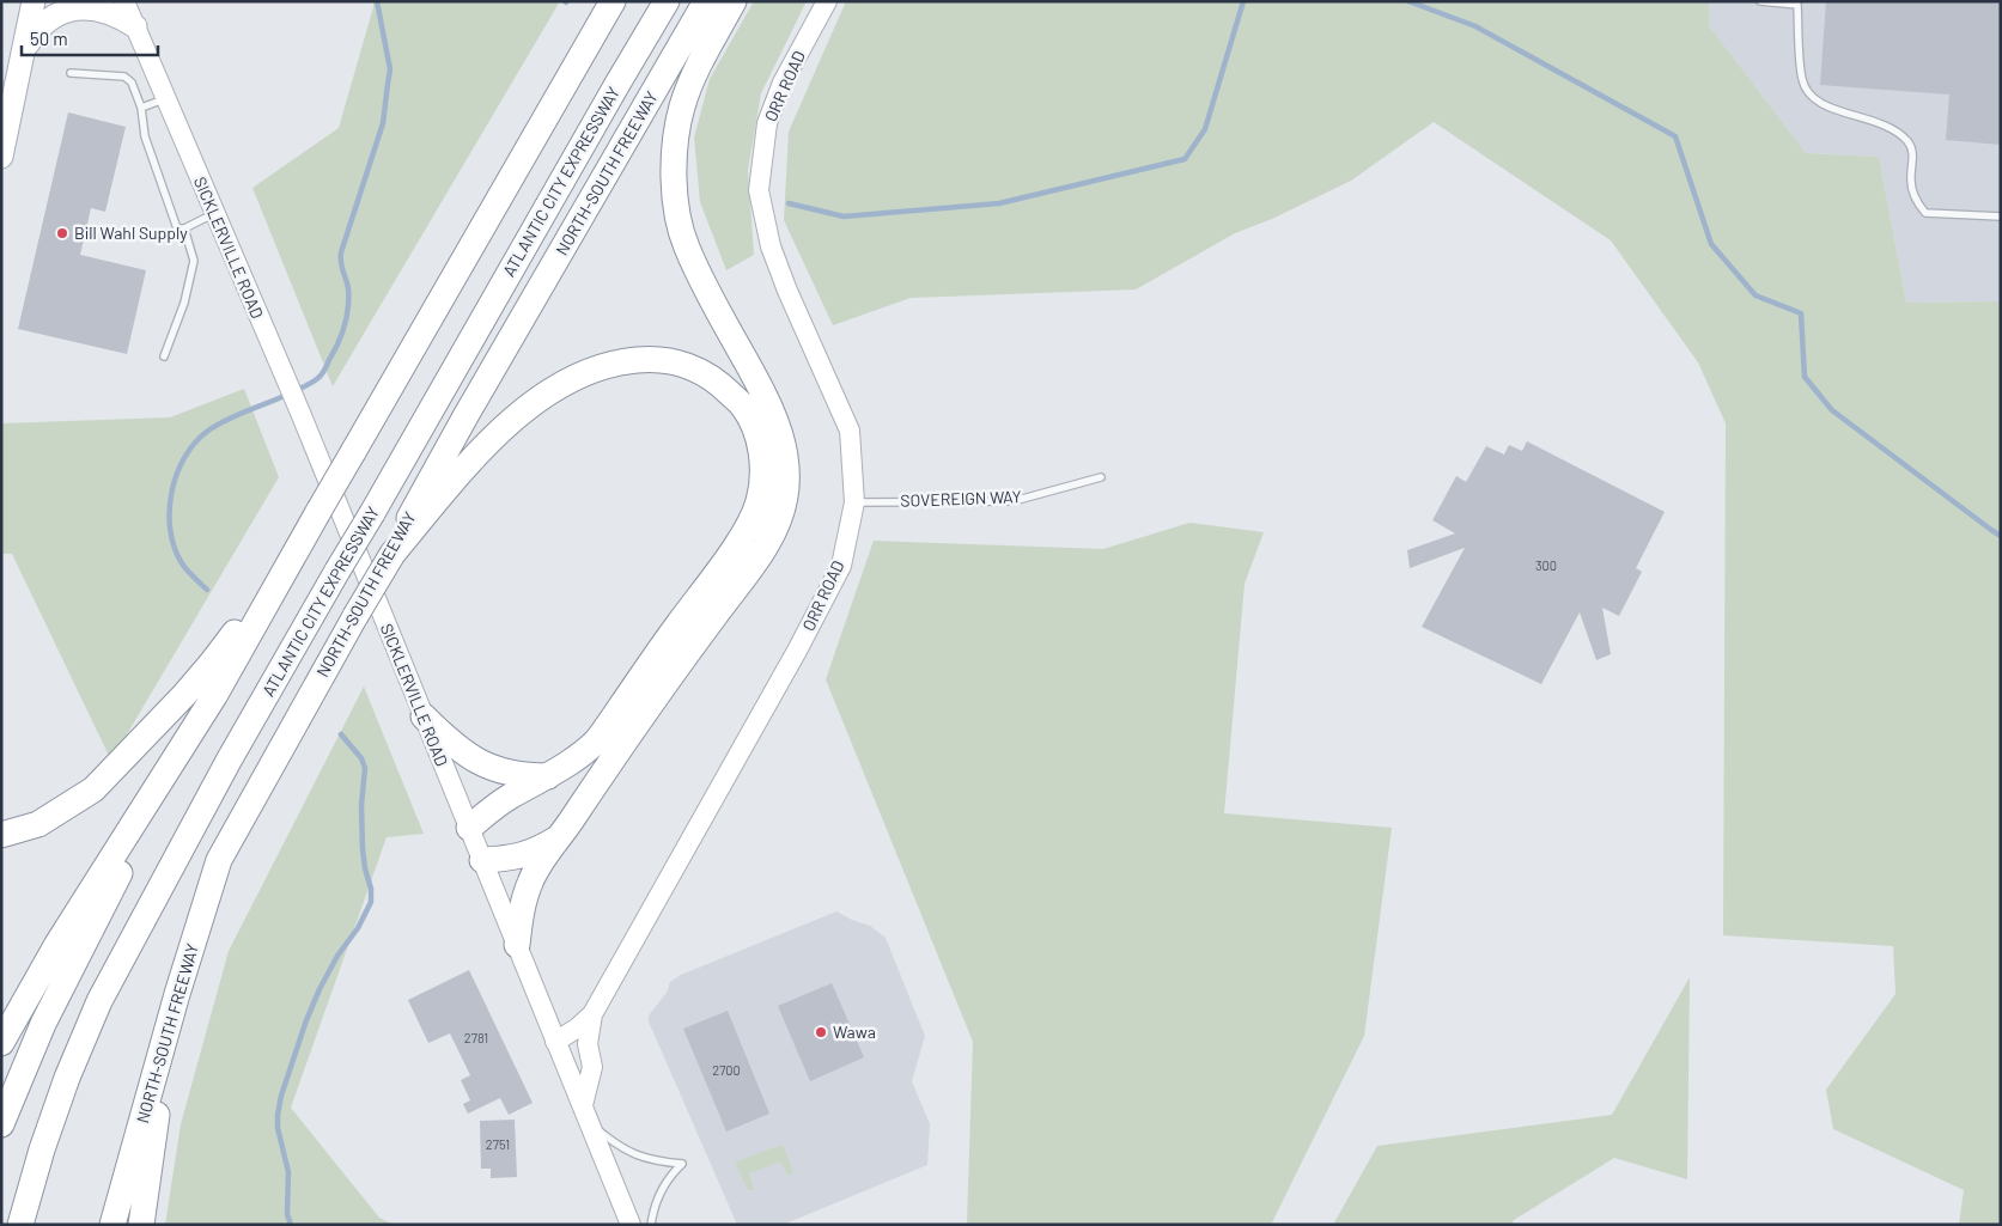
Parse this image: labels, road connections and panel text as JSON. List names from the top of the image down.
{
  "streets": {
    "highway": ["NORTH-SOUTH FREEWAY", "ATLANTIC CITY EXPRESSWAY"],
    "main road": ["ORR ROAD", "SICKLERVILLE ROAD"],
    "lane": ["SOVEREIGN WAY"]
  },
  "crossings": [
    ["ORR ROAD", "SICKLERVILLE ROAD"],
    ["ORR ROAD", "SOVEREIGN WAY"]
  ],
  "places": ["Bill Wahl Supply", "Wawa"],
  "house_numbers": [
    "300",
    "2781",
    "2700",
    "2751"
  ],
  "scale_bar": "50 m"
}
